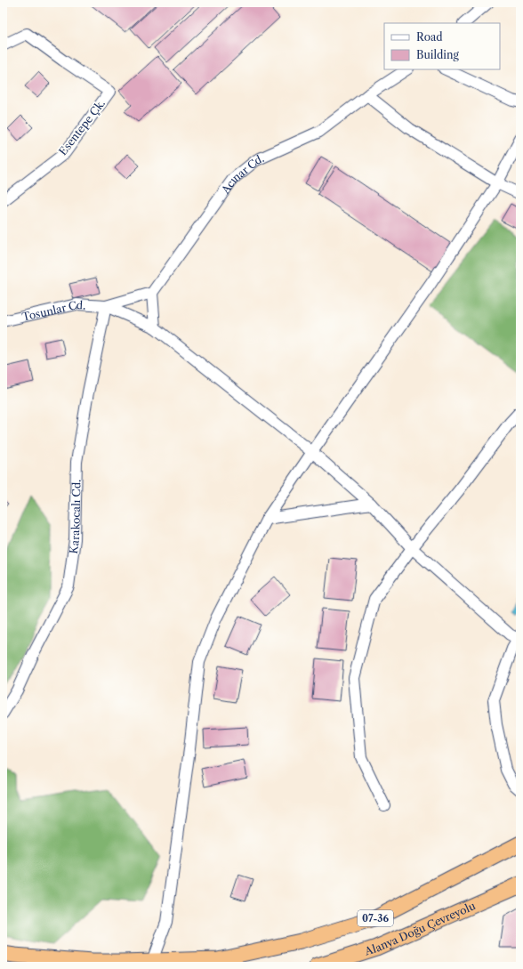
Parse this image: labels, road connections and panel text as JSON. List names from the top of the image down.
{
  "streets": {
    "highway": ["07-36", "Alanya Doğu Çevreyolu"],
    "street": [
      "Esentepe Çk.",
      "Acınar Cd.",
      "Tosunlar Cd.",
      "Karakocalı Cd."
    ]
  },
  "crossings": [
    ["Tosunlar Cd.", "Karakocalı Cd."]
  ],
  "legend": ["Road", "Building"]
}
